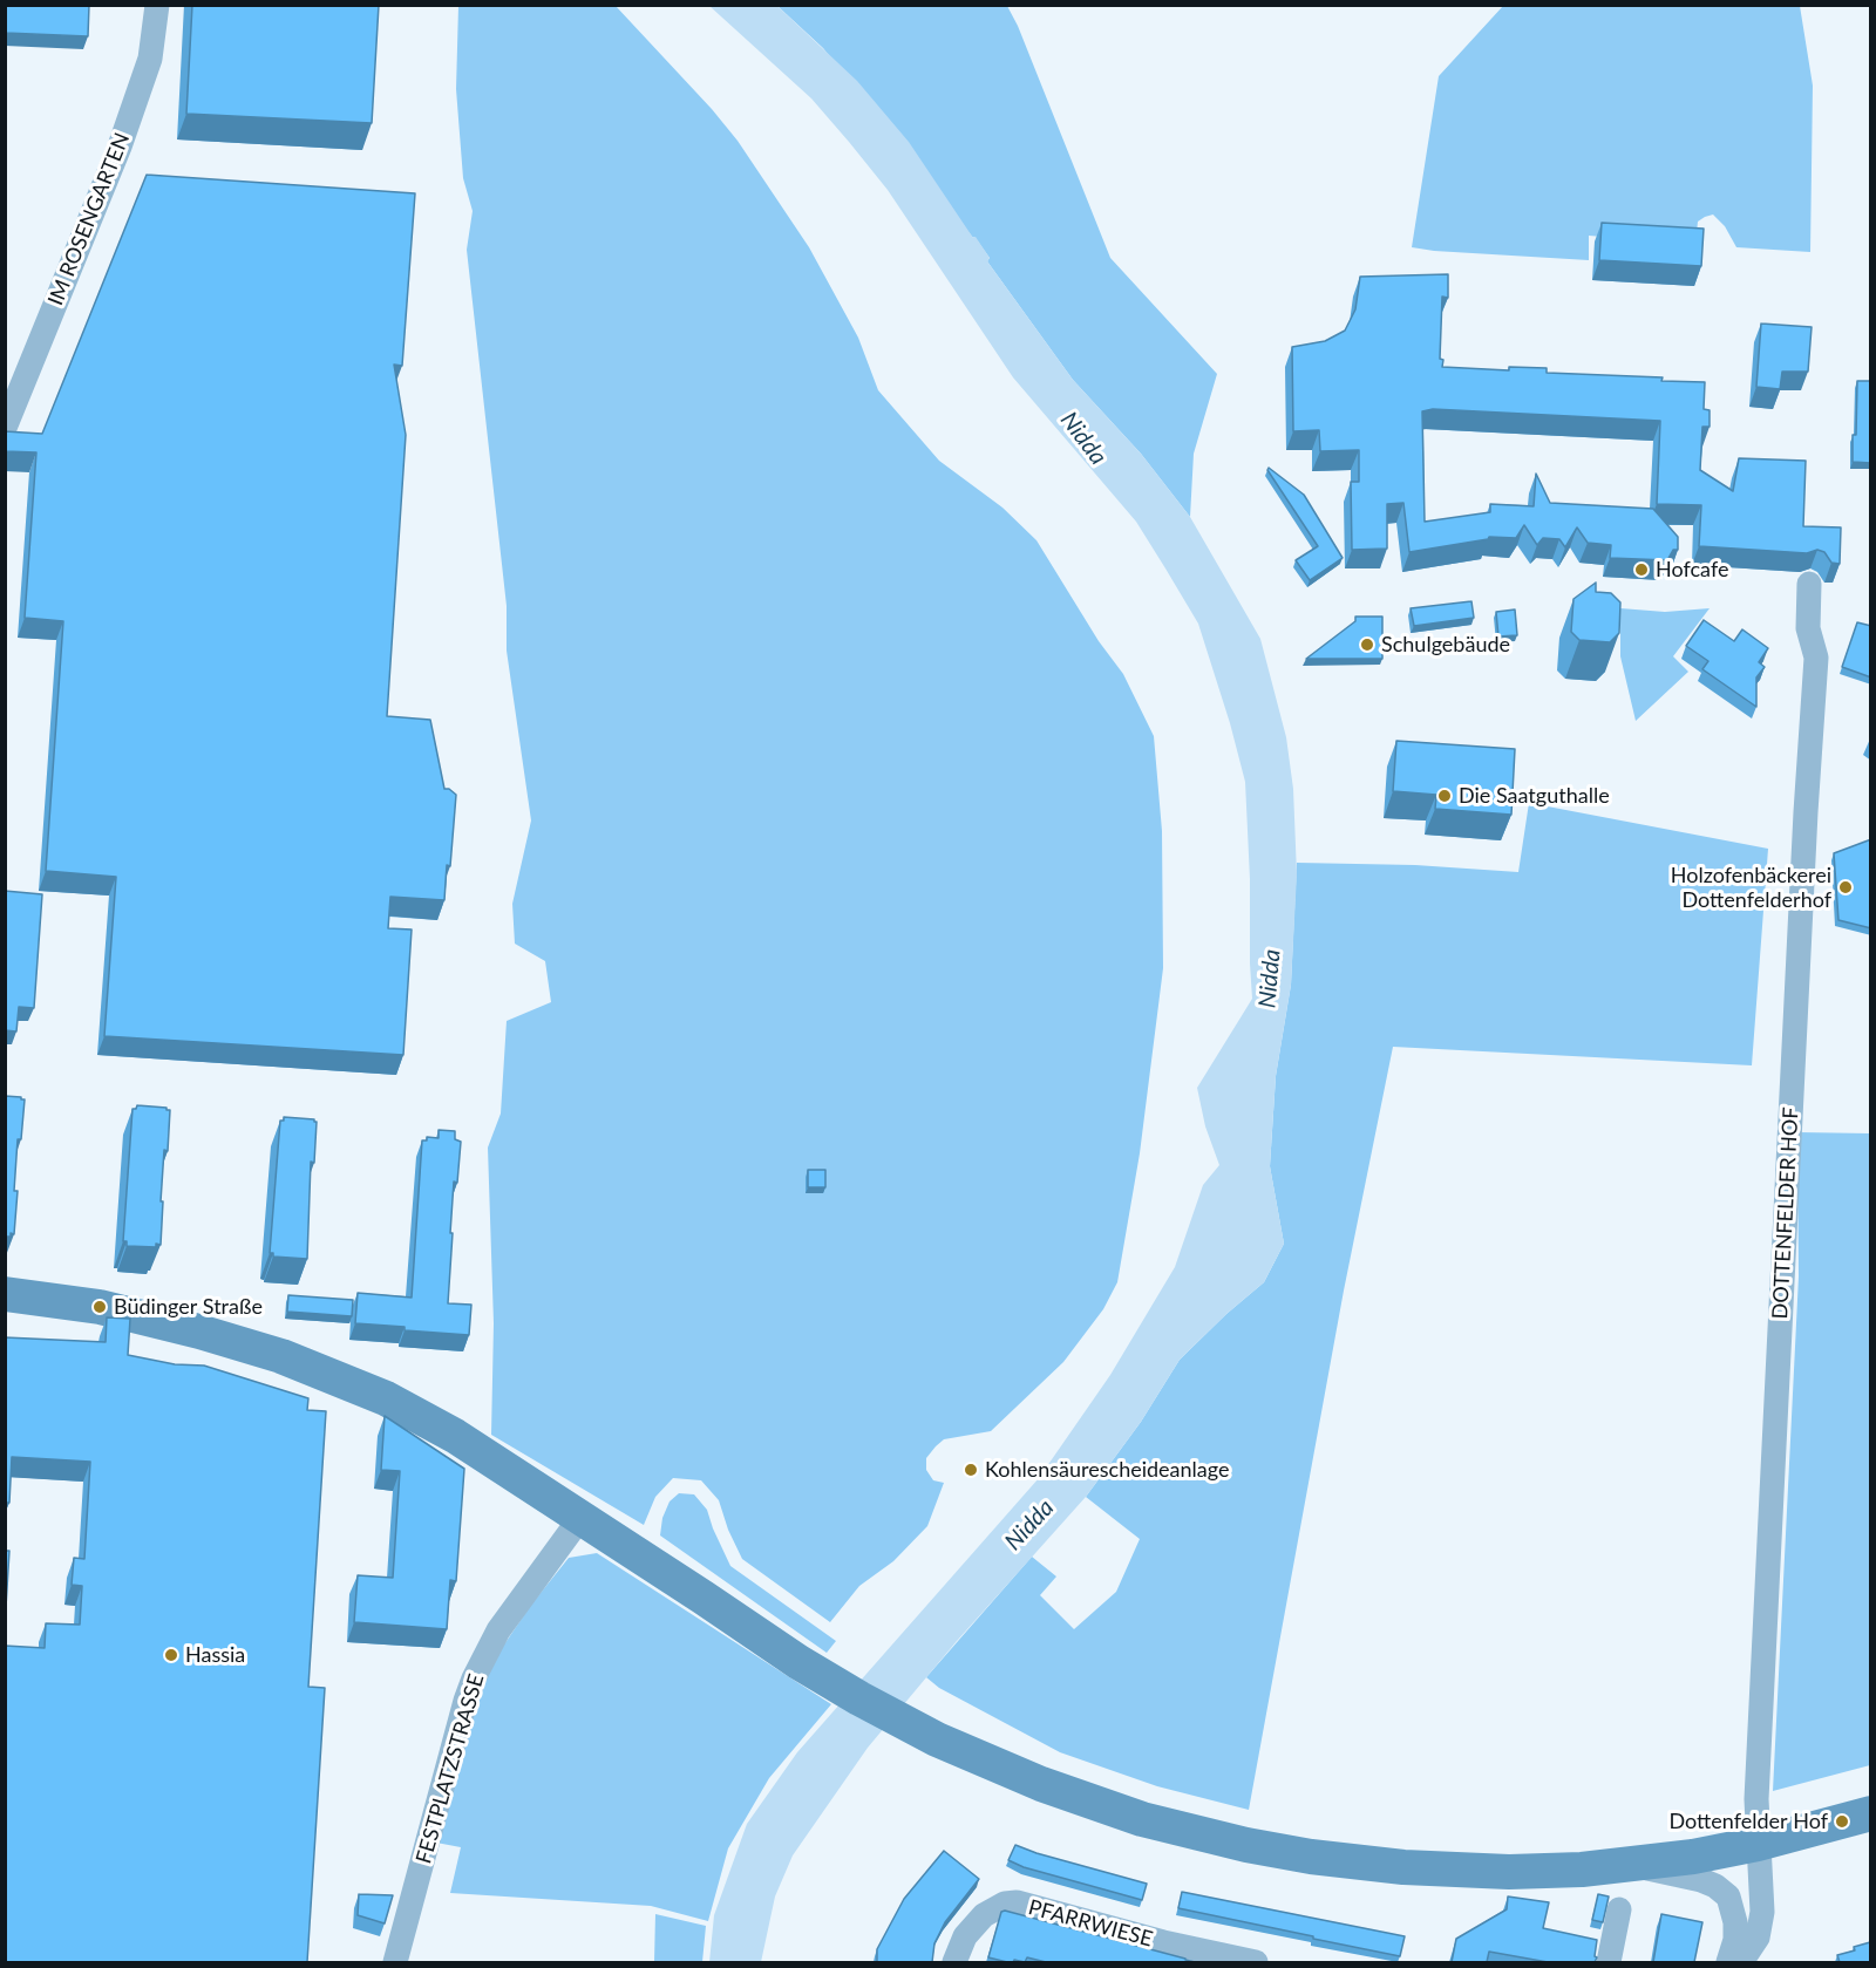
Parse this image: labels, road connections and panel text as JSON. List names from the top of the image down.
{
  "streets": {
    "street": [
      "IM ROSENGARTEN",
      "DOTTENFELDER HOF",
      "FESTPLATZSTRASSE",
      "PFARRWIESE"
    ]
  },
  "water": ["Nidda"],
  "places": [
    "Hofcafe",
    "Schulgebäude",
    "Die Saatguthalle",
    "Holzofenbäckerei Dottenfelderhof",
    "Büdinger Straße",
    "Kohlensäurescheideanlage",
    "Hassia",
    "Dottenfelder Hof"
  ]
}
